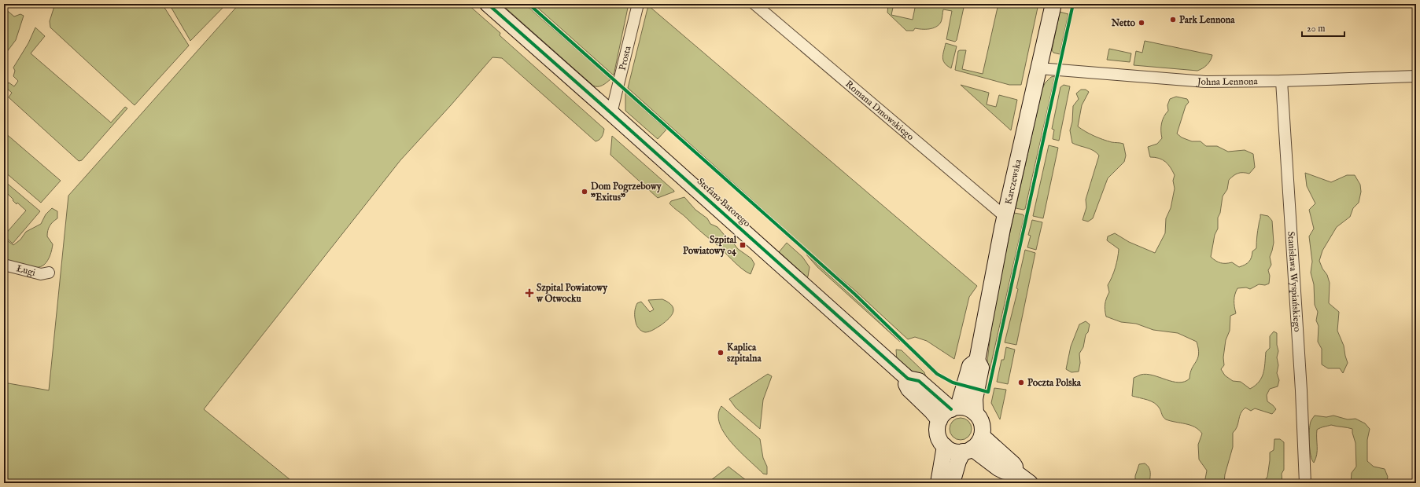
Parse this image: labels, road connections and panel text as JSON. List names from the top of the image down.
{
  "streets": {
    "main road": ["Karczewska", "Stefana Batorego"],
    "street": [
      "Prosta",
      "Johna Lennona",
      "Romana Dmowskiego",
      "Ługi",
      "Stanisława Wyspiańskiego"
    ]
  },
  "crossings": [
    ["Prosta", "Stefana Batorego"],
    ["Johna Lennona", "Karczewska"],
    ["Johna Lennona", "Stanisława Wyspiańskiego"],
    ["Romana Dmowskiego", "Karczewska"],
    ["Karczewska", "Stefana Batorego"]
  ],
  "places": {
    "other": [
      "Park Lennona",
      "Netto",
      "Dom Pogrzebowy \"Exitus\"",
      "Kaplica szpitalna",
      "Poczta Polska"
    ],
    "transit": ["Szpital Powiatowy 04"],
    "health": ["Szpital Powiatowy w Otwocku"]
  },
  "scale_bar": "20 m"
}
